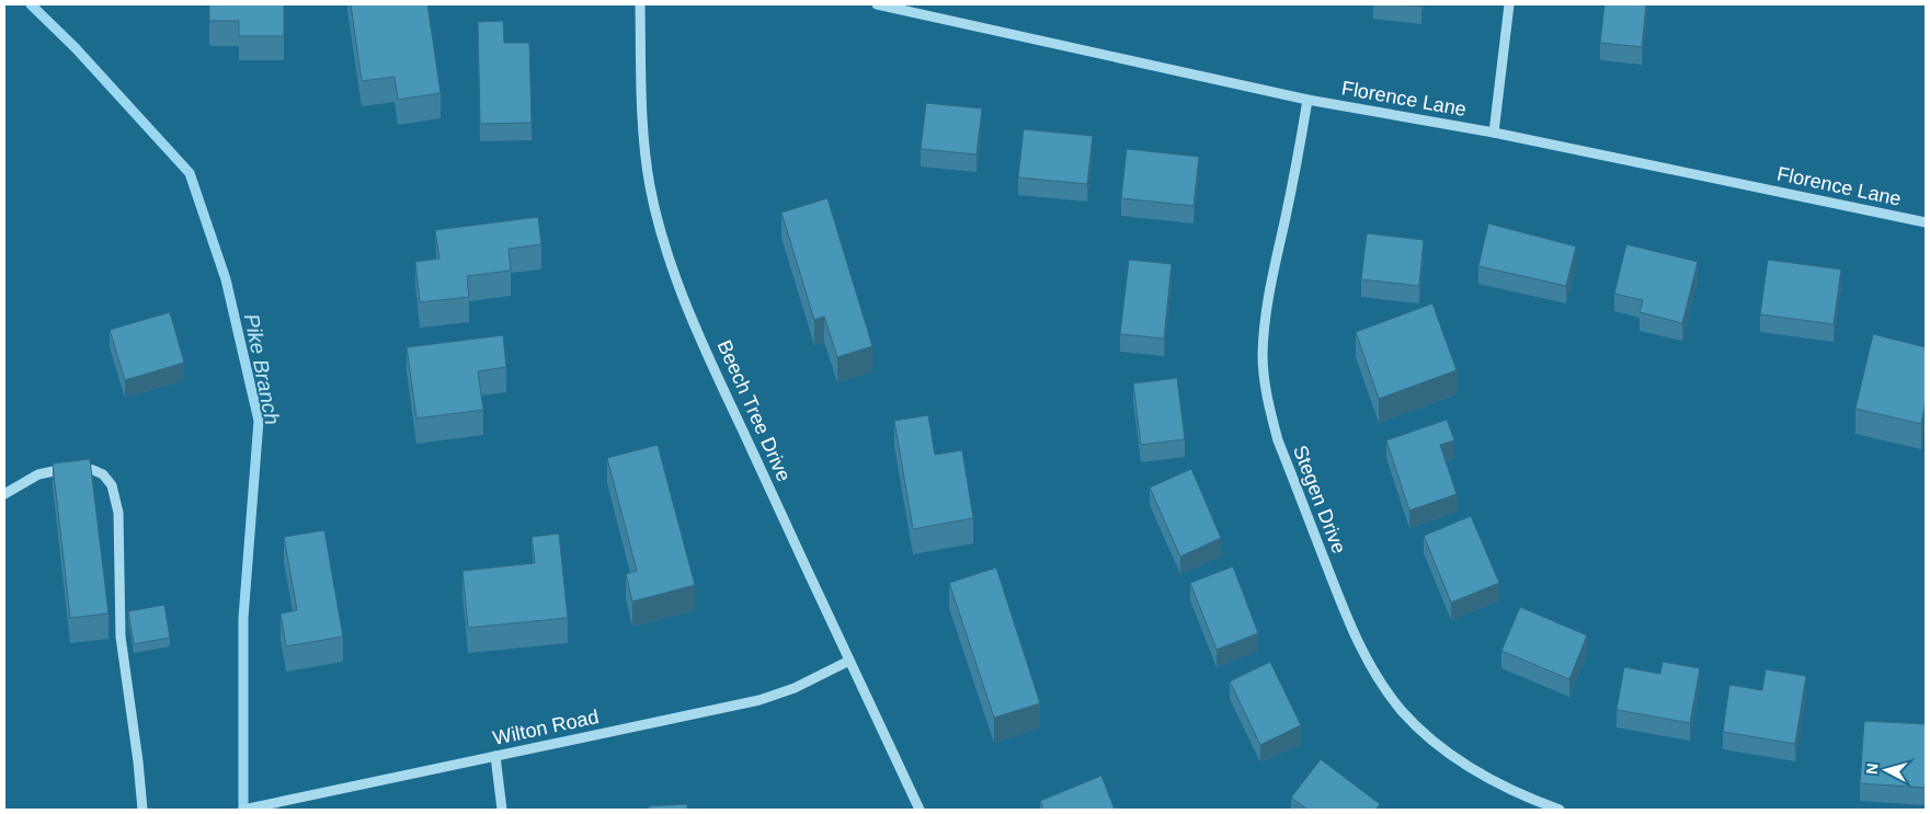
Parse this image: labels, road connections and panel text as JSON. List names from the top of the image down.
{
  "streets": {
    "street": [
      "Florence Lane",
      "Beech Tree Drive",
      "Stegen Drive",
      "Wilton Road"
    ]
  },
  "crossings": [
    ["Florence Lane", "Stegen Drive"],
    ["Beech Tree Drive", "Wilton Road"]
  ],
  "water": ["Pike Branch"],
  "north": "left"
}
